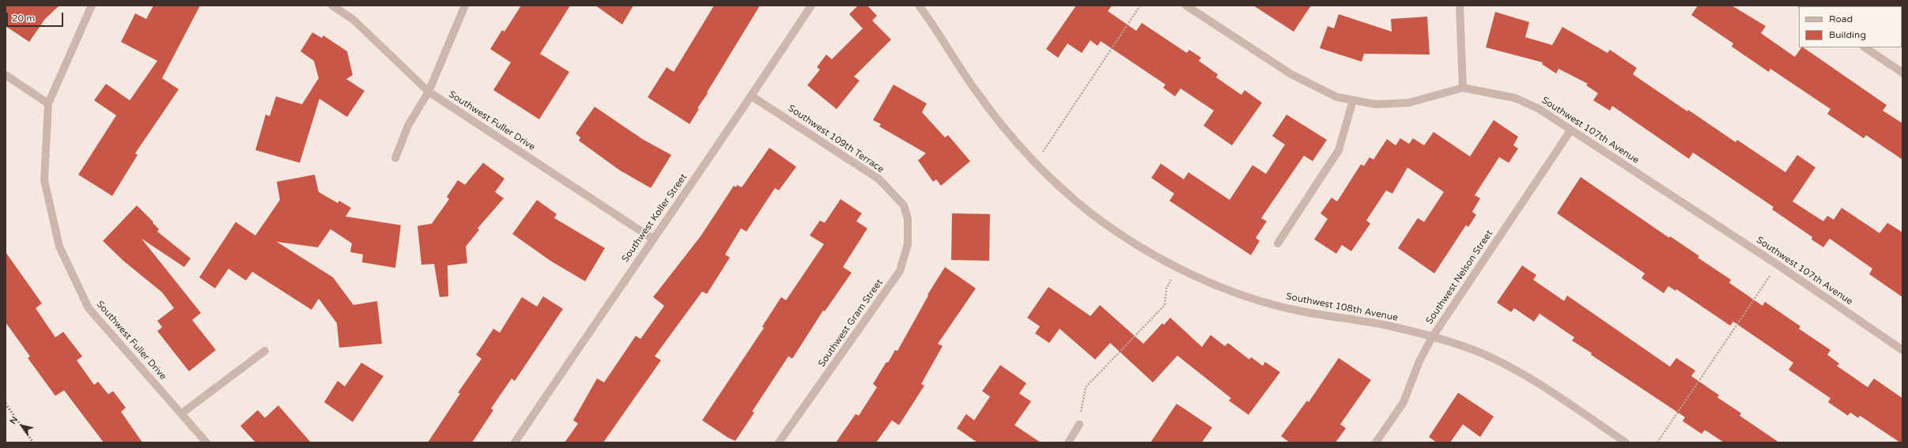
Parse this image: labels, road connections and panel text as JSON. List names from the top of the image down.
{
  "streets": {
    "street": [
      "Southwest Fuller Drive",
      "Southwest 107th Avenue",
      "Southwest 109th Terrace",
      "Southwest Koller Street",
      "Southwest Nelson Street",
      "Southwest 108th Avenue",
      "Southwest Gram Street"
    ]
  },
  "crossings": [
    ["Southwest Fuller Drive", "Southwest Koller Street"],
    ["Southwest 107th Avenue", "Southwest Nelson Street"],
    ["Southwest 109th Terrace", "Southwest Koller Street"],
    ["Southwest 109th Terrace", "Southwest Gram Street"],
    ["Southwest Nelson Street", "Southwest 108th Avenue"]
  ],
  "legend": ["Road", "Building"],
  "scale_bar": "20 m",
  "north": "top left"
}
